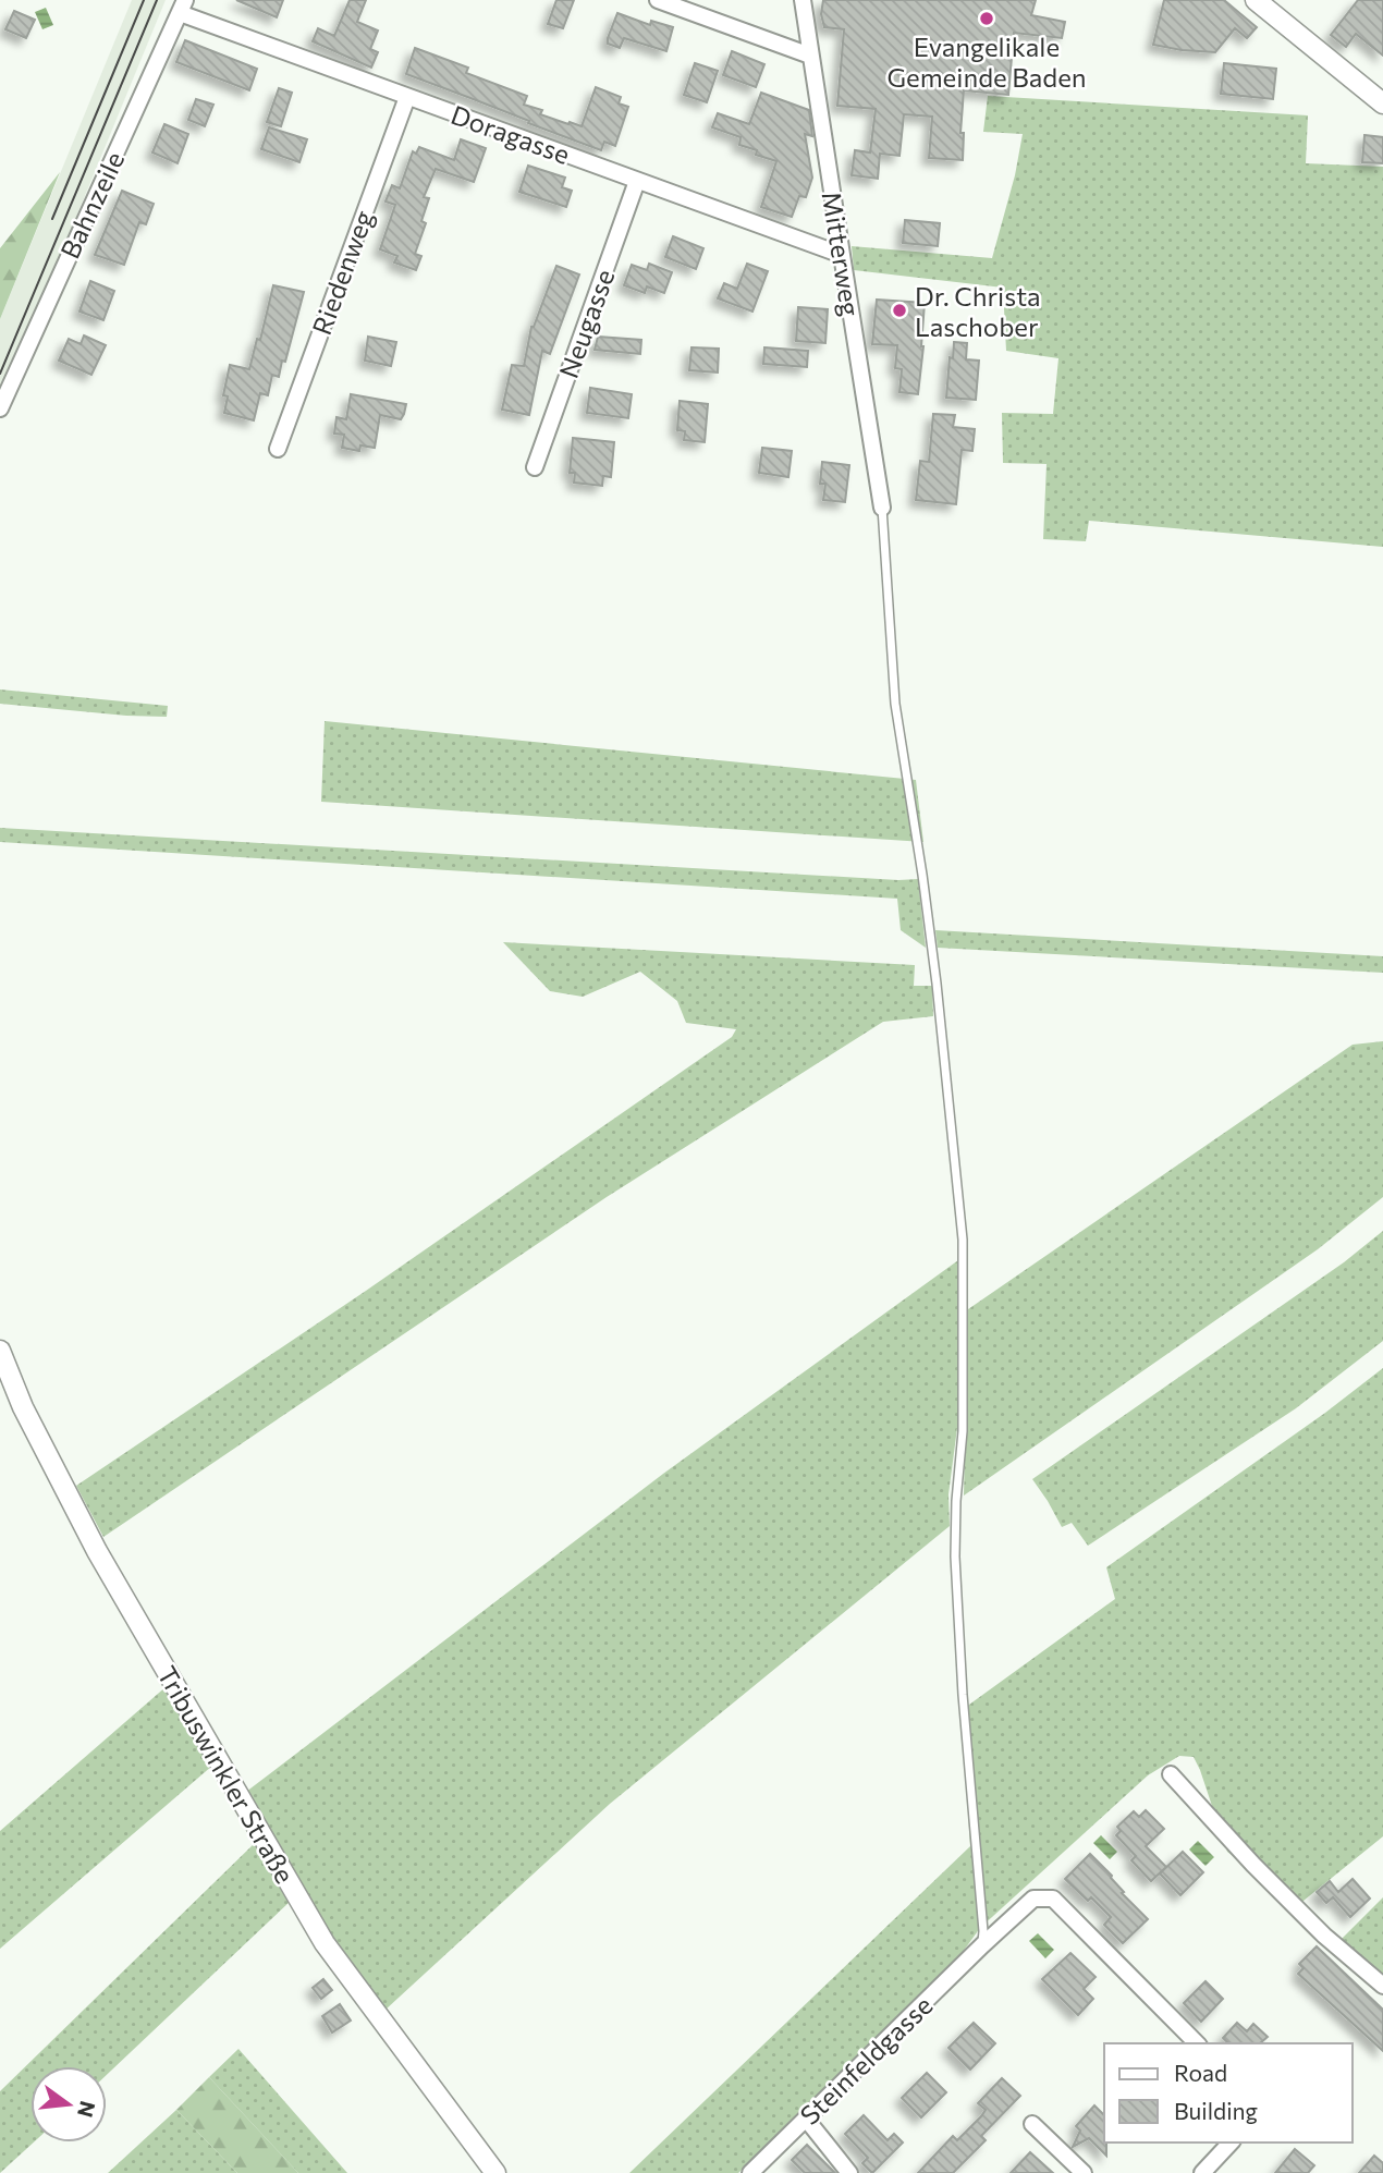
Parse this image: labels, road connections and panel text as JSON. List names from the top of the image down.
{
  "streets": {
    "street": [
      "Doragasse",
      "Bahnzeile",
      "Mitterweg",
      "Riedenweg",
      "Neugasse",
      "Tribuswinkler Straße",
      "Steinfeldgasse"
    ]
  },
  "crossings": [
    ["Doragasse", "Bahnzeile"],
    ["Doragasse", "Mitterweg"],
    ["Doragasse", "Riedenweg"],
    ["Doragasse", "Neugasse"]
  ],
  "places": ["Evangelikale Gemeinde Baden", "Dr. Christa Laschober"],
  "legend": ["Road", "Building"],
  "north": "right"
}
